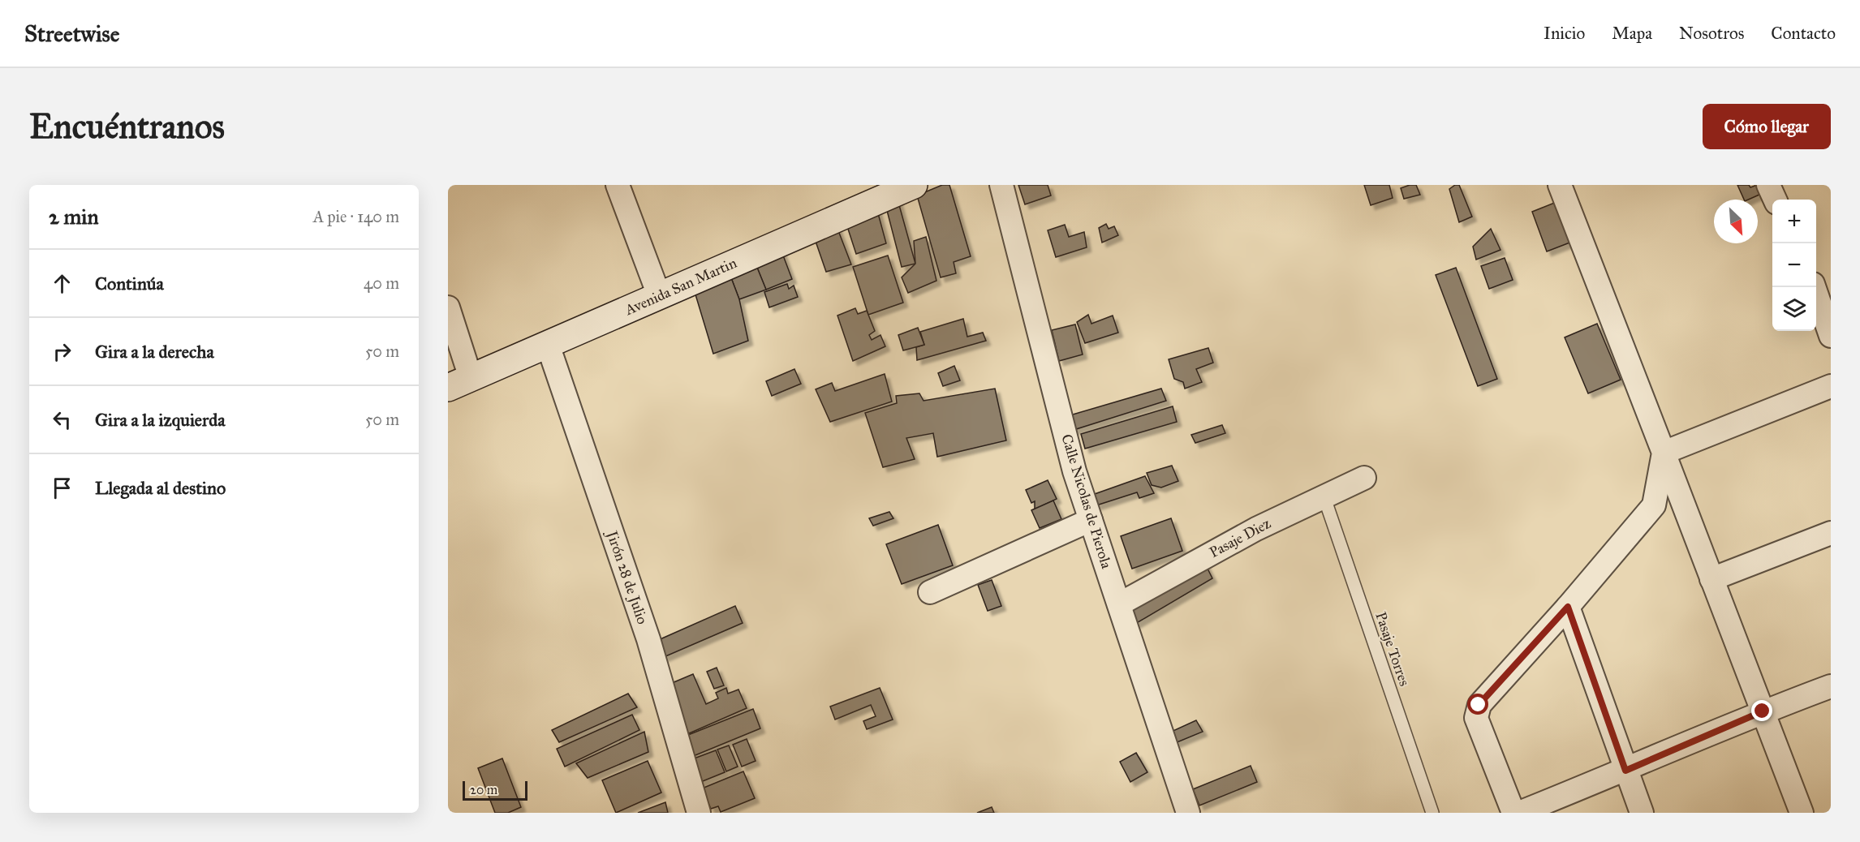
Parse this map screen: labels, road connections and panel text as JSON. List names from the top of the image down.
{
  "streets": {
    "street": [
      "Avenida San Martin",
      "Calle Nicolas de Pierola",
      "Pasaje Diez",
      "Jirón 28 de Julio"
    ],
    "lane": ["Pasaje Torres"]
  },
  "crossings": [
    ["Avenida San Martin", "Jirón 28 de Julio"],
    ["Calle Nicolas de Pierola", "Pasaje Diez"],
    ["Pasaje Diez", "Pasaje Torres"]
  ],
  "scale_bar": "20 m",
  "north": "bottom right",
  "page": {
    "header": "Streetwise",
    "nav": [
      "Inicio",
      "Mapa",
      "Nosotros",
      "Contacto"
    ],
    "buttons": "Cómo llegar",
    "title": "Encuéntranos",
    "heading": ["2 min", "A pie · 140 m"],
    "map_buttons": ["+", "−"],
    "list": [
      ["Continúa", "40 m"],
      ["Gira a la derecha", "50 m"],
      ["Gira a la izquierda", "50 m"],
      "Llegada al destino"
    ],
    "scale": "20 m"
  }
}
